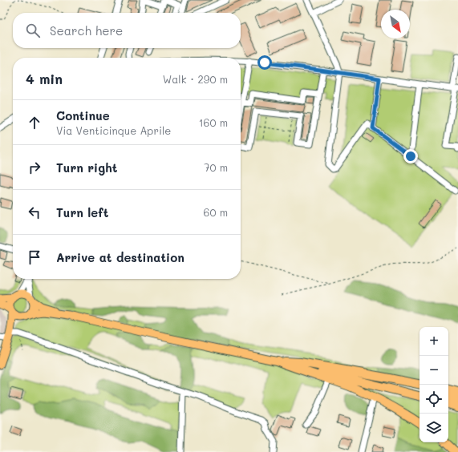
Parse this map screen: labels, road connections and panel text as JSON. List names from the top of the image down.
{
  "north": "bottom right",
  "page": {
    "search": "Search here",
    "heading": ["4 min", "Walk · 290 m"],
    "list": [
      ["Continue", "Via Venticinque Aprile", "160 m"],
      ["Turn right", "70 m"],
      ["Turn left", "60 m"],
      "Arrive at destination"
    ],
    "map_buttons": ["+", "−"]
  }
}
